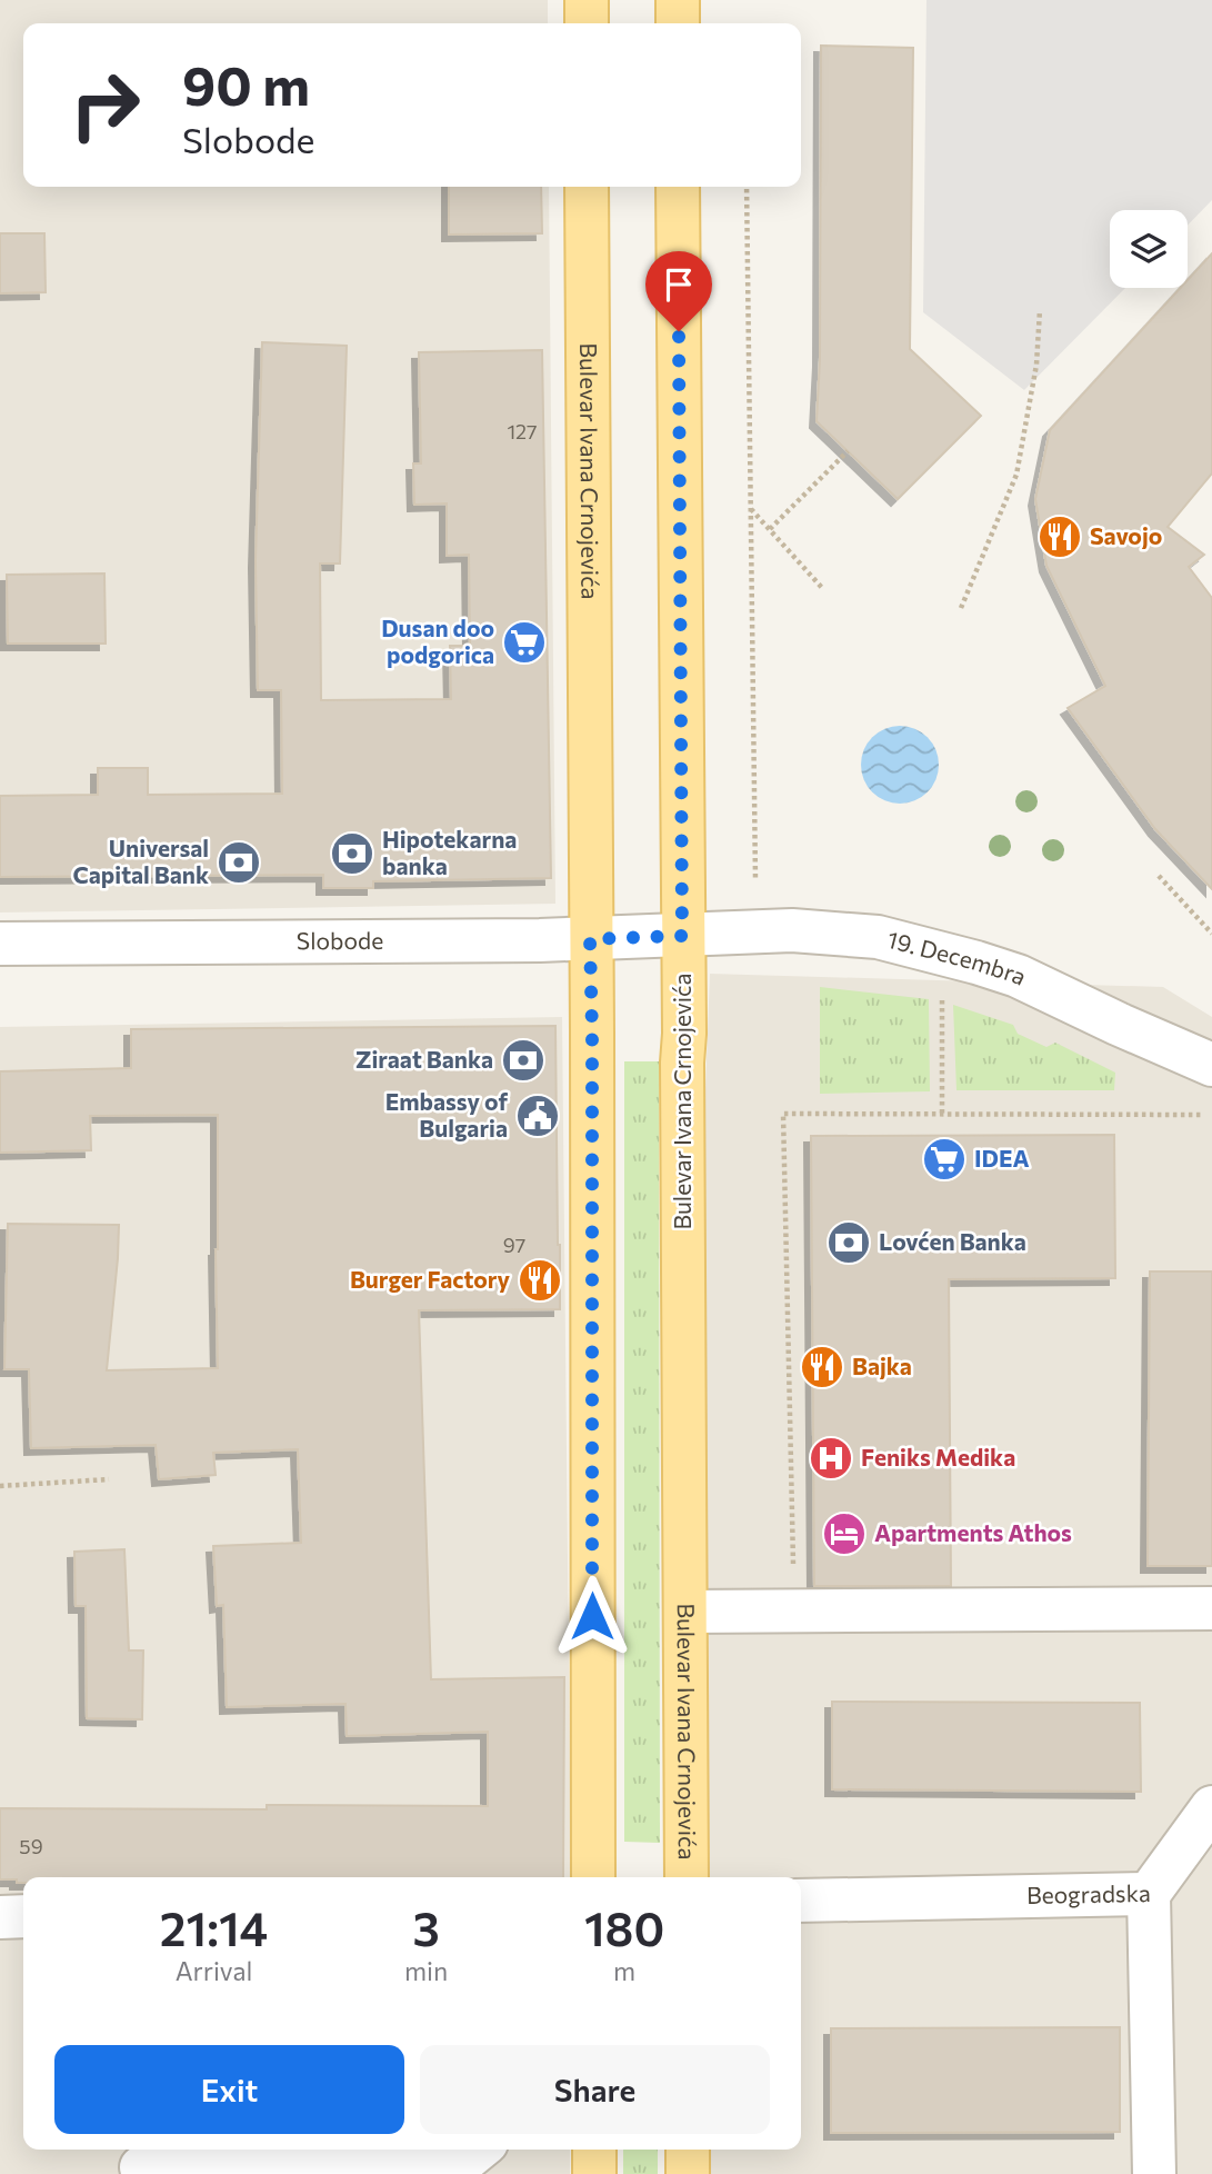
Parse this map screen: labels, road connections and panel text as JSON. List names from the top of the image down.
{
  "streets": {
    "main road": ["Bulevar Ivana Crnojevića"],
    "street": ["Slobode", "19. Decembra", "Beogradska"]
  },
  "crossings": [
    ["Bulevar Ivana Crnojevića", "Slobode"],
    ["Bulevar Ivana Crnojevića", "19. Decembra"],
    ["Slobode", "19. Decembra"]
  ],
  "places": {
    "restaurant": ["Savojo", "Burger Factory", "Bajka"],
    "supermarket": ["Dusan doo podgorica", "IDEA"],
    "bank": [
      "Hipotekarna banka",
      "Universal Capital Bank",
      "Ziraat Banka",
      "Lovćen Banka"
    ],
    "public building": ["Embassy of Bulgaria"],
    "hospital": ["Feniks Medika"],
    "hotel": ["Apartments Athos"]
  },
  "house_numbers": ["127", "97", "59"],
  "page": {
    "turn": ["90 m", "Slobode"],
    "eta": [
      "21:14",
      "Arrival",
      "3",
      "min",
      "180",
      "m"
    ],
    "buttons": ["Exit", "Share"]
  }
}
